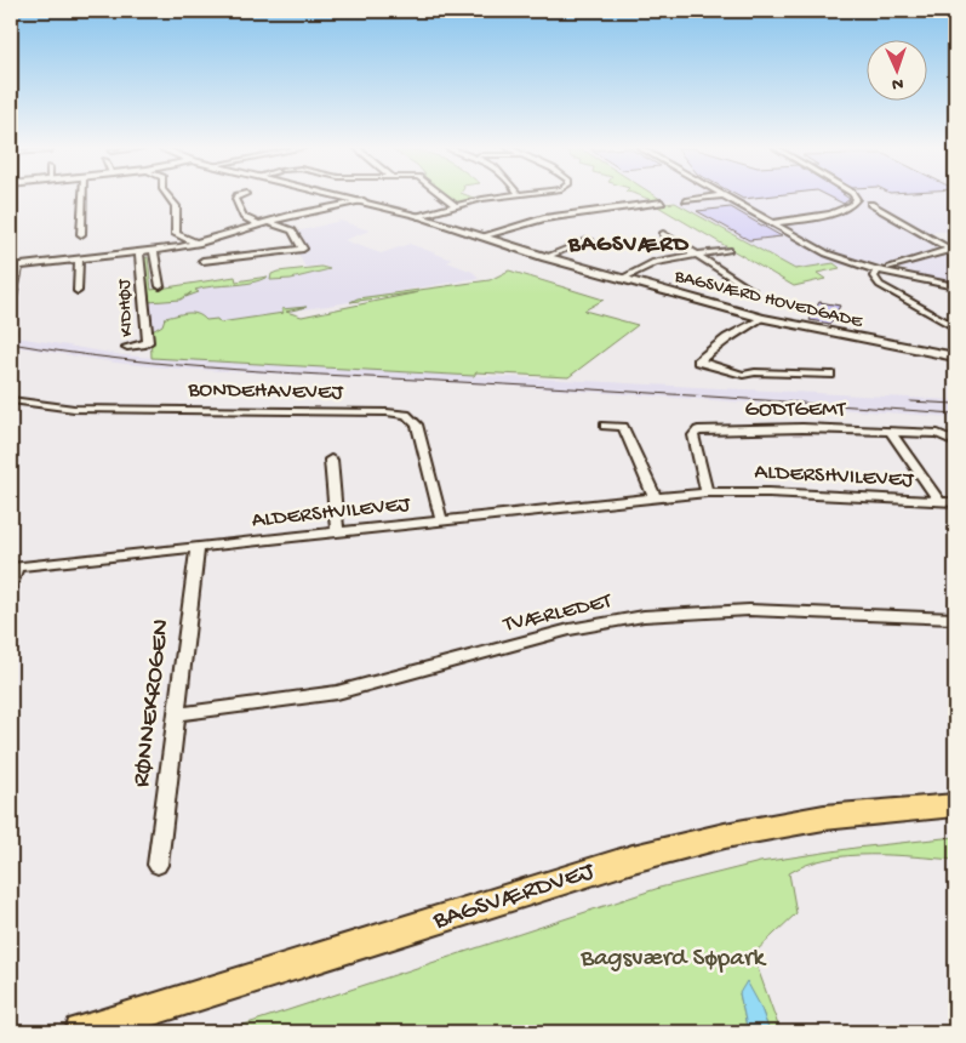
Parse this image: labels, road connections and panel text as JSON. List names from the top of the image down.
{
  "streets": {
    "main road": ["BAGSVÆRDVEJ"],
    "street": [
      "BAGSVÆRD HOVEDGADE",
      "KIDHØJ",
      "BONDEHAVEVEJ",
      "GODTGEMT",
      "ALDERSHVILEVEJ",
      "TVÆRLEDET",
      "RØNNEKROGEN"
    ]
  },
  "crossings": [
    ["BONDEHAVEVEJ", "ALDERSHVILEVEJ"],
    ["GODTGEMT", "ALDERSHVILEVEJ"],
    ["ALDERSHVILEVEJ", "RØNNEKROGEN"],
    ["TVÆRLEDET", "RØNNEKROGEN"]
  ],
  "districts": ["BAGSVÆRD"],
  "parks": ["Bagsværd Søpark"],
  "north": "bottom"
}
